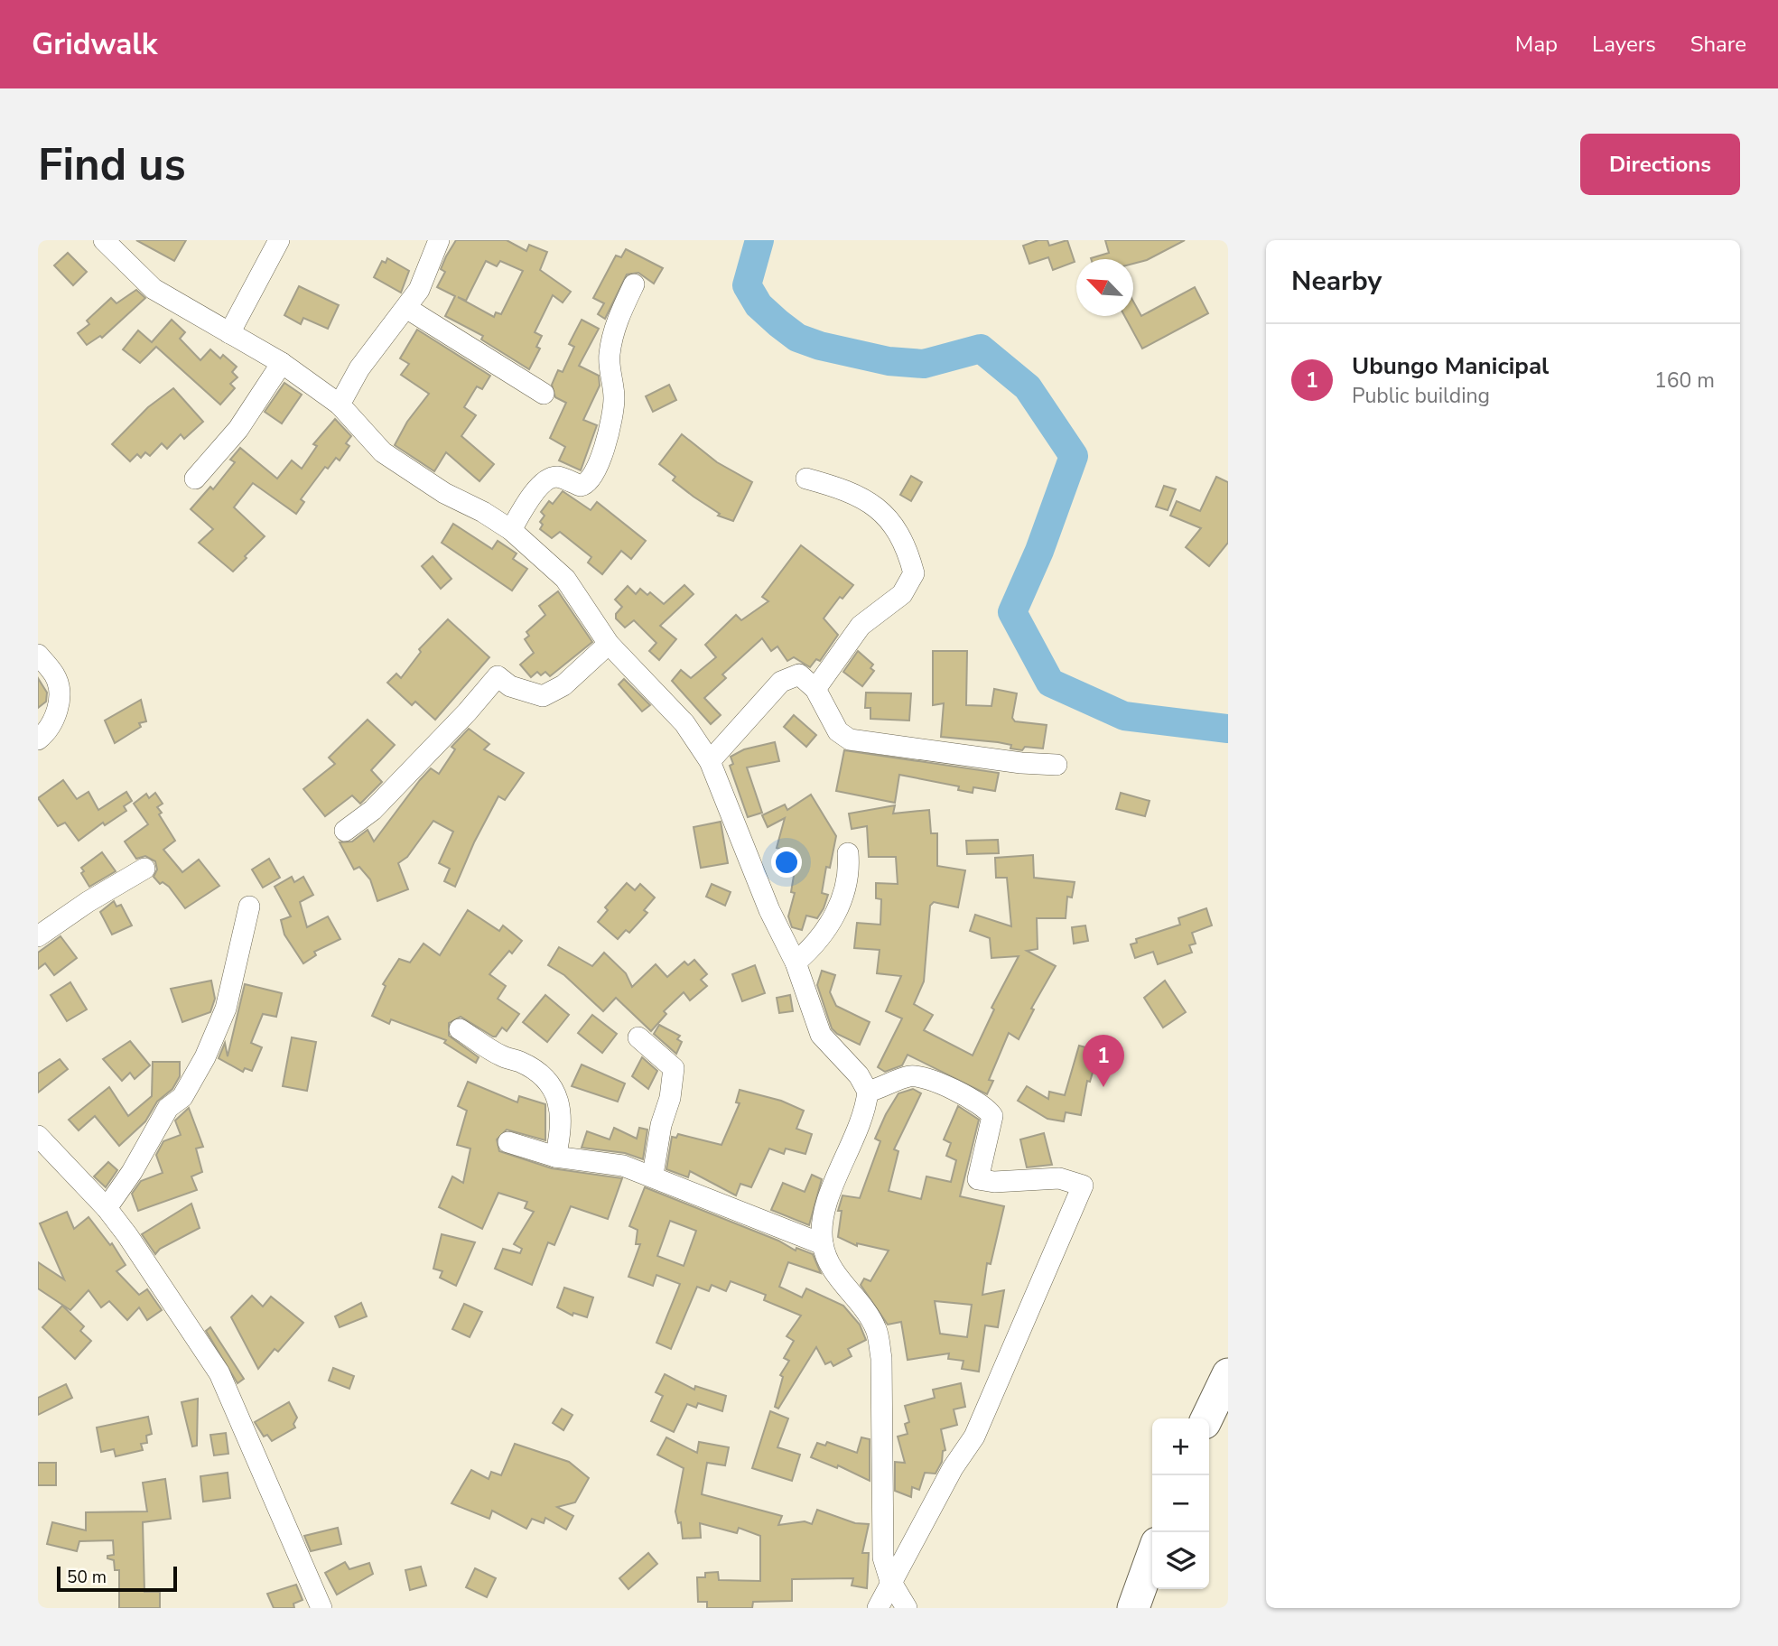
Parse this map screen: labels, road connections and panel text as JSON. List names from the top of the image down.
{
  "scale_bar": "50 m",
  "north": "top left",
  "page": {
    "header": "Gridwalk",
    "nav": ["Map", "Layers", "Share"],
    "buttons": "Directions",
    "title": "Find us",
    "heading": "Nearby",
    "list": [
      {
        "mark": "1",
        "name": "Ubungo Manicipal",
        "note": "Public building",
        "value": "160 m"
      }
    ],
    "pins": "1",
    "map_buttons": ["+", "−"],
    "scale": "50 m"
  }
}
